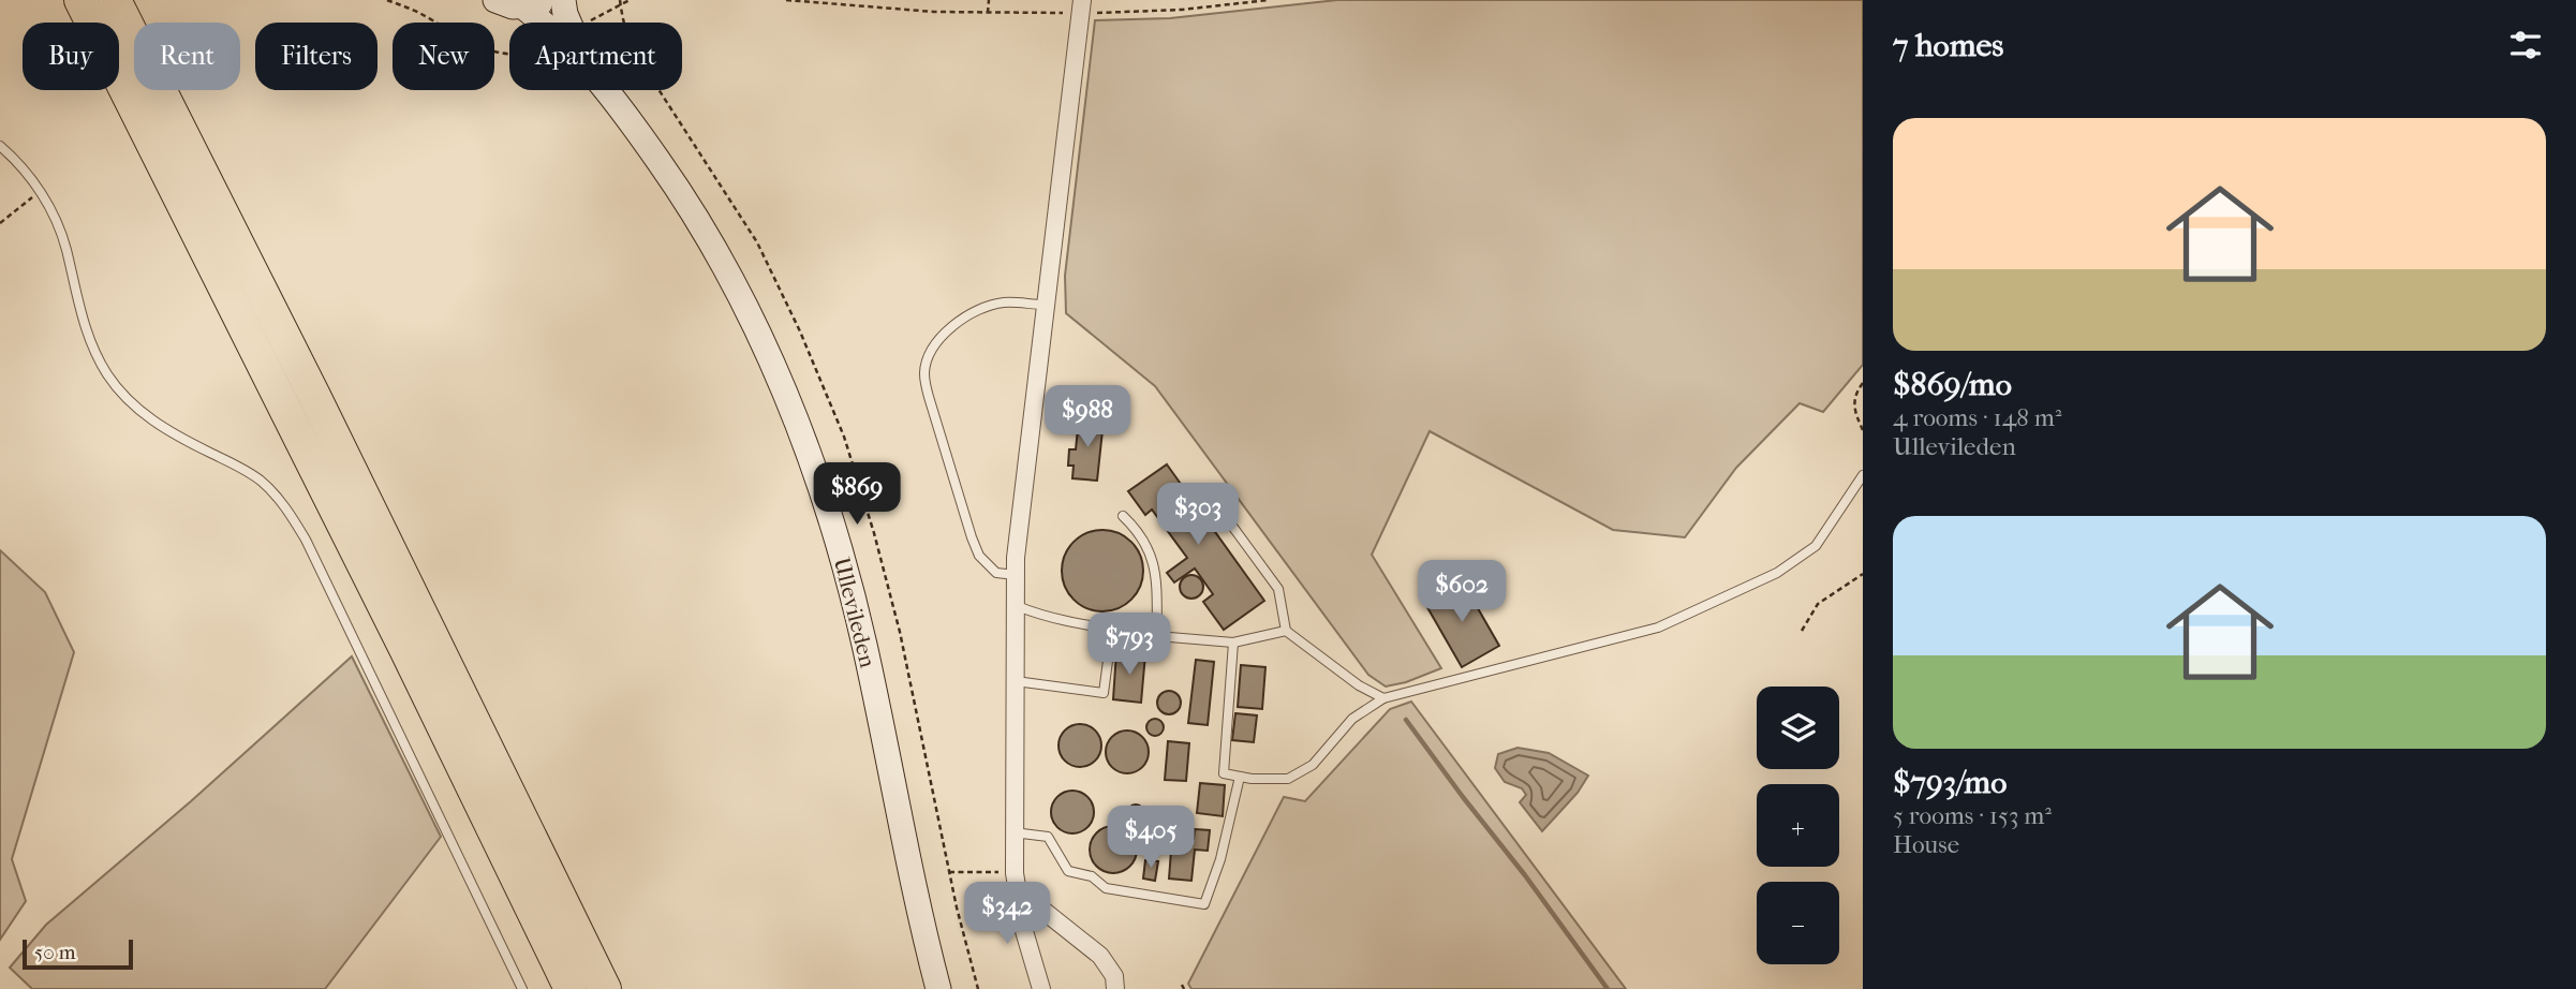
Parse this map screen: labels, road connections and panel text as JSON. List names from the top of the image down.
{
  "streets": {
    "main road": ["Ullevileden"]
  },
  "scale_bar": "50 m",
  "page": {
    "heading": "7 homes",
    "chip": [
      "Buy",
      "Rent",
      "Filters",
      "New",
      "Apartment"
    ],
    "list": [
      {
        "name": "$869/mo",
        "note": "4 rooms · 148 m² · Ullevileden"
      },
      {
        "name": "$793/mo",
        "note": "5 rooms · 153 m² · House"
      }
    ],
    "price": [
      "$988",
      "$869",
      "$303",
      "$602",
      "$793",
      "$405",
      "$342"
    ],
    "map_buttons": ["+", "−"],
    "scale": "50 m"
  }
}
